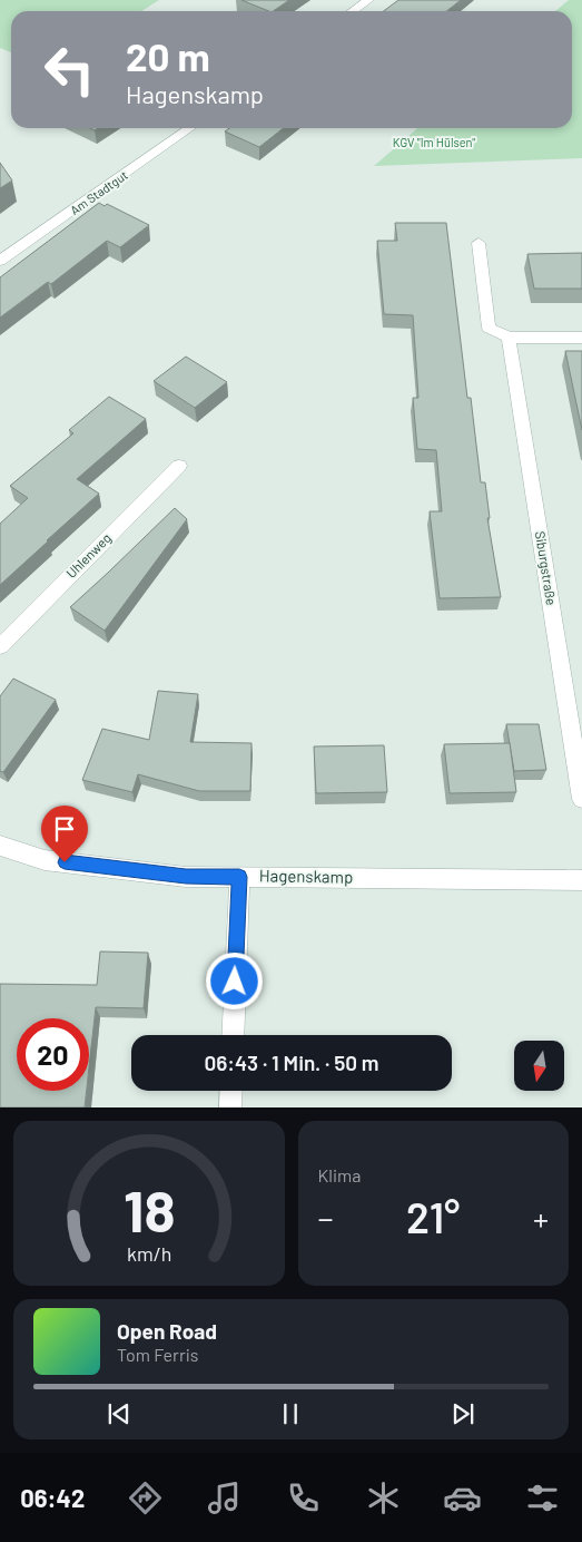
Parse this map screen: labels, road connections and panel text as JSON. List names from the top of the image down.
{
  "streets": {
    "street": [
      "Am Stadtgut",
      "Uhlenweg",
      "Siburgstraße",
      "Hagenskamp"
    ]
  },
  "parks": ["KGV \"Im Hülsen\""],
  "north": "bottom",
  "page": {
    "turn": ["20 m", "Hagenskamp"],
    "limit": "20",
    "trip": "06:43 · 1 Min. · 50 m",
    "tile": "Klima",
    "heat": ["−", "21°", "+"],
    "song": ["Open Road", "Tom Ferris"],
    "tabs": "06:42",
    "gauge": ["18", "km/h"]
  }
}
